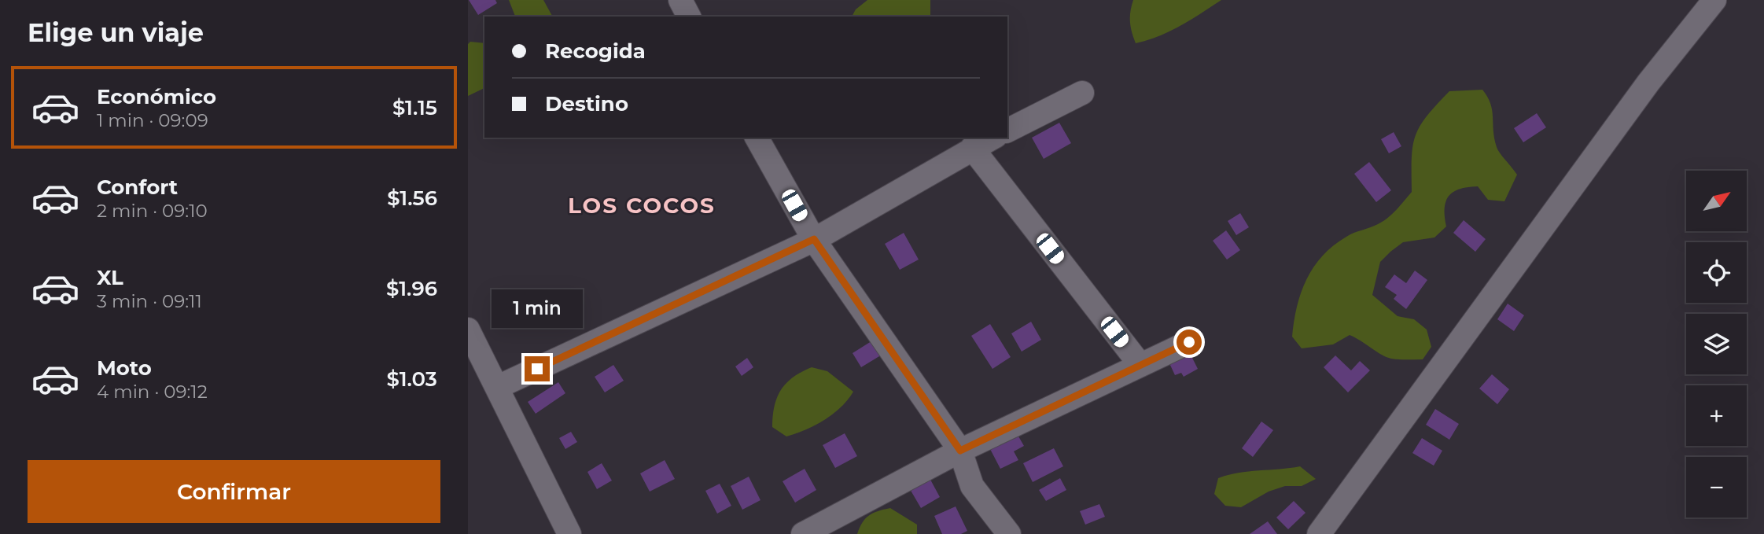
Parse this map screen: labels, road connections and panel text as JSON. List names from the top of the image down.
{
  "districts": ["LOS COCOS"],
  "north": "top right",
  "page": {
    "heading": "Elige un viaje",
    "banner": ["Recogida", "Destino"],
    "list": [
      {
        "name": "Económico",
        "note": "1 min · 09:09",
        "value": "$1.15"
      },
      {
        "name": "Confort",
        "note": "2 min · 09:10",
        "value": "$1.56"
      },
      {
        "name": "XL",
        "note": "3 min · 09:11",
        "value": "$1.96"
      },
      {
        "name": "Moto",
        "note": "4 min · 09:12",
        "value": "$1.03"
      }
    ],
    "map_buttons": ["+", "−"],
    "bubble": "1 min",
    "buttons": "Confirmar"
  }
}
